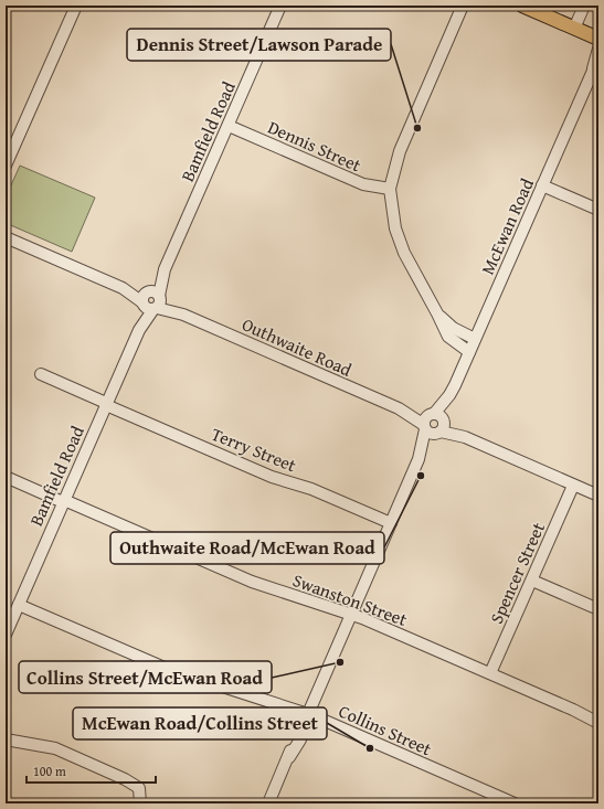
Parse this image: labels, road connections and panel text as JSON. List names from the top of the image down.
{
  "streets": {
    "street": [
      "Bamfield Road",
      "Dennis Street",
      "McEwan Road",
      "Outhwaite Road",
      "Terry Street",
      "Spencer Street",
      "Swanston Street",
      "Collins Street"
    ]
  },
  "crossings": [
    ["Bamfield Road", "Dennis Street"],
    ["Bamfield Road", "Outhwaite Road"],
    ["Bamfield Road", "Terry Street"],
    ["Bamfield Road", "Swanston Street"],
    ["Bamfield Road", "Collins Street"],
    ["McEwan Road", "Outhwaite Road"],
    ["McEwan Road", "Terry Street"],
    ["McEwan Road", "Swanston Street"],
    ["McEwan Road", "Collins Street"],
    ["Outhwaite Road", "Spencer Street"],
    ["Spencer Street", "Swanston Street"]
  ],
  "places": [
    "Dennis Street/Lawson Parade",
    "Outhwaite Road/McEwan Road",
    "Collins Street/McEwan Road",
    "McEwan Road/Collins Street"
  ],
  "scale_bar": "100 m"
}
